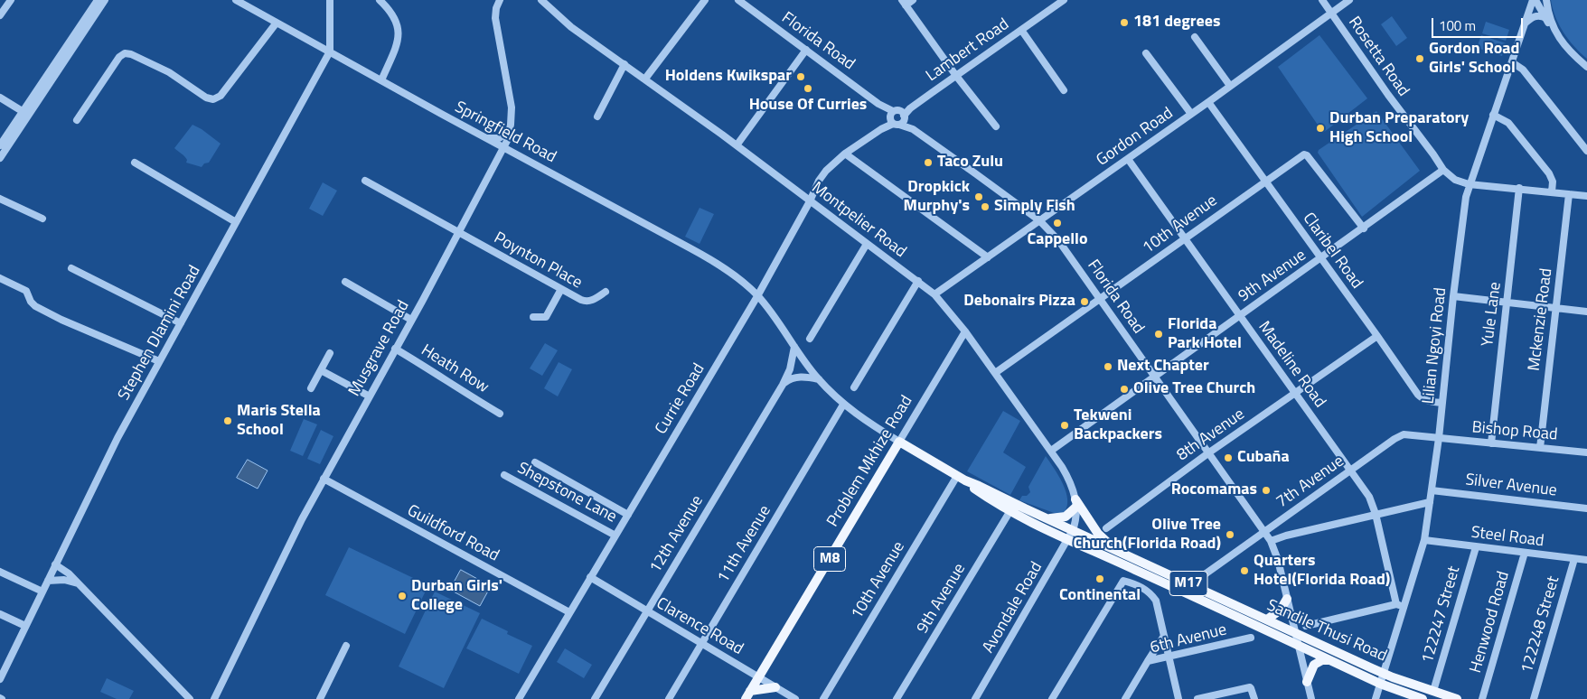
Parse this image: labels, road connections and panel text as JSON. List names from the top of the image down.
{
  "streets": {
    "main road": [
      "Problem Mkhize Road",
      "M8",
      "M17",
      "Sandile Thusi Road"
    ],
    "street": [
      "Florida Road",
      "Lambert Road",
      "Rosetta Road",
      "Springfield Road",
      "Gordon Road",
      "Montpelier Road",
      "10th Avenue",
      "Claribel Road",
      "Poynton Place",
      "9th Avenue",
      "Yule Lane",
      "Mckenzie Road",
      "Stephen Dlamini Road",
      "Lilian Ngoyi Road",
      "Musgrave Road",
      "Madeline Road",
      "Heath Row",
      "Currie Road",
      "Bishop Road",
      "8th Avenue",
      "7th Avenue",
      "Silver Avenue",
      "Shepstone Lane",
      "Guildford Road",
      "12th Avenue",
      "Steel Road",
      "11th Avenue",
      "Avondale Road",
      "122247 Street",
      "Henwood Road",
      "122248 Street",
      "Clarence Road",
      "6th Avenue"
    ]
  },
  "crossings": [
    ["Florida Road", "Lambert Road"],
    ["Florida Road", "Gordon Road"],
    ["Florida Road", "10th Avenue"],
    ["Florida Road", "9th Avenue"],
    ["Florida Road", "Currie Road"],
    ["Florida Road", "8th Avenue"],
    ["Florida Road", "7th Avenue"],
    ["Florida Road", "Sandile Thusi Road"],
    ["Lambert Road", "Currie Road"],
    ["Rosetta Road", "Gordon Road"],
    ["Rosetta Road", "9th Avenue"],
    ["Rosetta Road", "Lilian Ngoyi Road"],
    ["Springfield Road", "Stephen Dlamini Road"],
    ["Springfield Road", "Musgrave Road"],
    ["Springfield Road", "Currie Road"],
    ["Springfield Road", "Sandile Thusi Road"],
    ["Gordon Road", "Montpelier Road"],
    ["Gordon Road", "Claribel Road"],
    ["Gordon Road", "Madeline Road"],
    ["Montpelier Road", "10th Avenue"],
    ["Montpelier Road", "9th Avenue"],
    ["Montpelier Road", "Currie Road"],
    ["Montpelier Road", "Problem Mkhize Road"],
    ["Montpelier Road", "Avondale Road"],
    ["Montpelier Road", "Sandile Thusi Road"],
    ["10th Avenue", "Claribel Road"],
    ["10th Avenue", "9th Avenue"],
    ["10th Avenue", "Madeline Road"],
    ["10th Avenue", "Sandile Thusi Road"],
    ["Claribel Road", "9th Avenue"],
    ["Claribel Road", "Lilian Ngoyi Road"],
    ["Claribel Road", "8th Avenue"],
    ["Poynton Place", "Musgrave Road"],
    ["9th Avenue", "Madeline Road"],
    ["9th Avenue", "Sandile Thusi Road"],
    ["Yule Lane", "Bishop Road"],
    ["Mckenzie Road", "Bishop Road"],
    ["Lilian Ngoyi Road", "Madeline Road"],
    ["Lilian Ngoyi Road", "Bishop Road"],
    ["Lilian Ngoyi Road", "7th Avenue"],
    ["Lilian Ngoyi Road", "Silver Avenue"],
    ["Lilian Ngoyi Road", "Steel Road"],
    ["Lilian Ngoyi Road", "Sandile Thusi Road"],
    ["Musgrave Road", "Heath Row"],
    ["Musgrave Road", "Guildford Road"],
    ["Madeline Road", "8th Avenue"],
    ["Madeline Road", "7th Avenue"],
    ["Currie Road", "Shepstone Lane"],
    ["Currie Road", "Guildford Road"],
    ["Currie Road", "Clarence Road"],
    ["Currie Road", "Sandile Thusi Road"],
    ["Bishop Road", "7th Avenue"],
    ["Problem Mkhize Road", "Clarence Road"],
    ["Problem Mkhize Road", "Sandile Thusi Road"],
    ["12th Avenue", "Clarence Road"],
    ["12th Avenue", "Sandile Thusi Road"],
    ["Steel Road", "122247 Street"],
    ["Steel Road", "Henwood Road"],
    ["Steel Road", "122248 Street"],
    ["11th Avenue", "Clarence Road"],
    ["11th Avenue", "Sandile Thusi Road"],
    ["Avondale Road", "Sandile Thusi Road"],
    ["122247 Street", "Sandile Thusi Road"]
  ],
  "places": [
    "181 degrees",
    "Gordon Road Girls' School",
    "Holdens Kwikspar",
    "House Of Curries",
    "Durban Preparatory High School",
    "Taco Zulu",
    "Dropkick Murphy's",
    "Simply Fish",
    "Cappello",
    "Debonairs Pizza",
    "Florida Park Hotel",
    "Next Chapter",
    "Olive Tree Church",
    "Maris Stella School",
    "Tekweni Backpackers",
    "Cubaña",
    "Rocomamas",
    "Olive Tree Church(Florida Road)",
    "Quarters Hotel(Florida Road)",
    "Continental",
    "Durban Girls' College"
  ],
  "scale_bar": "100 m"
}
